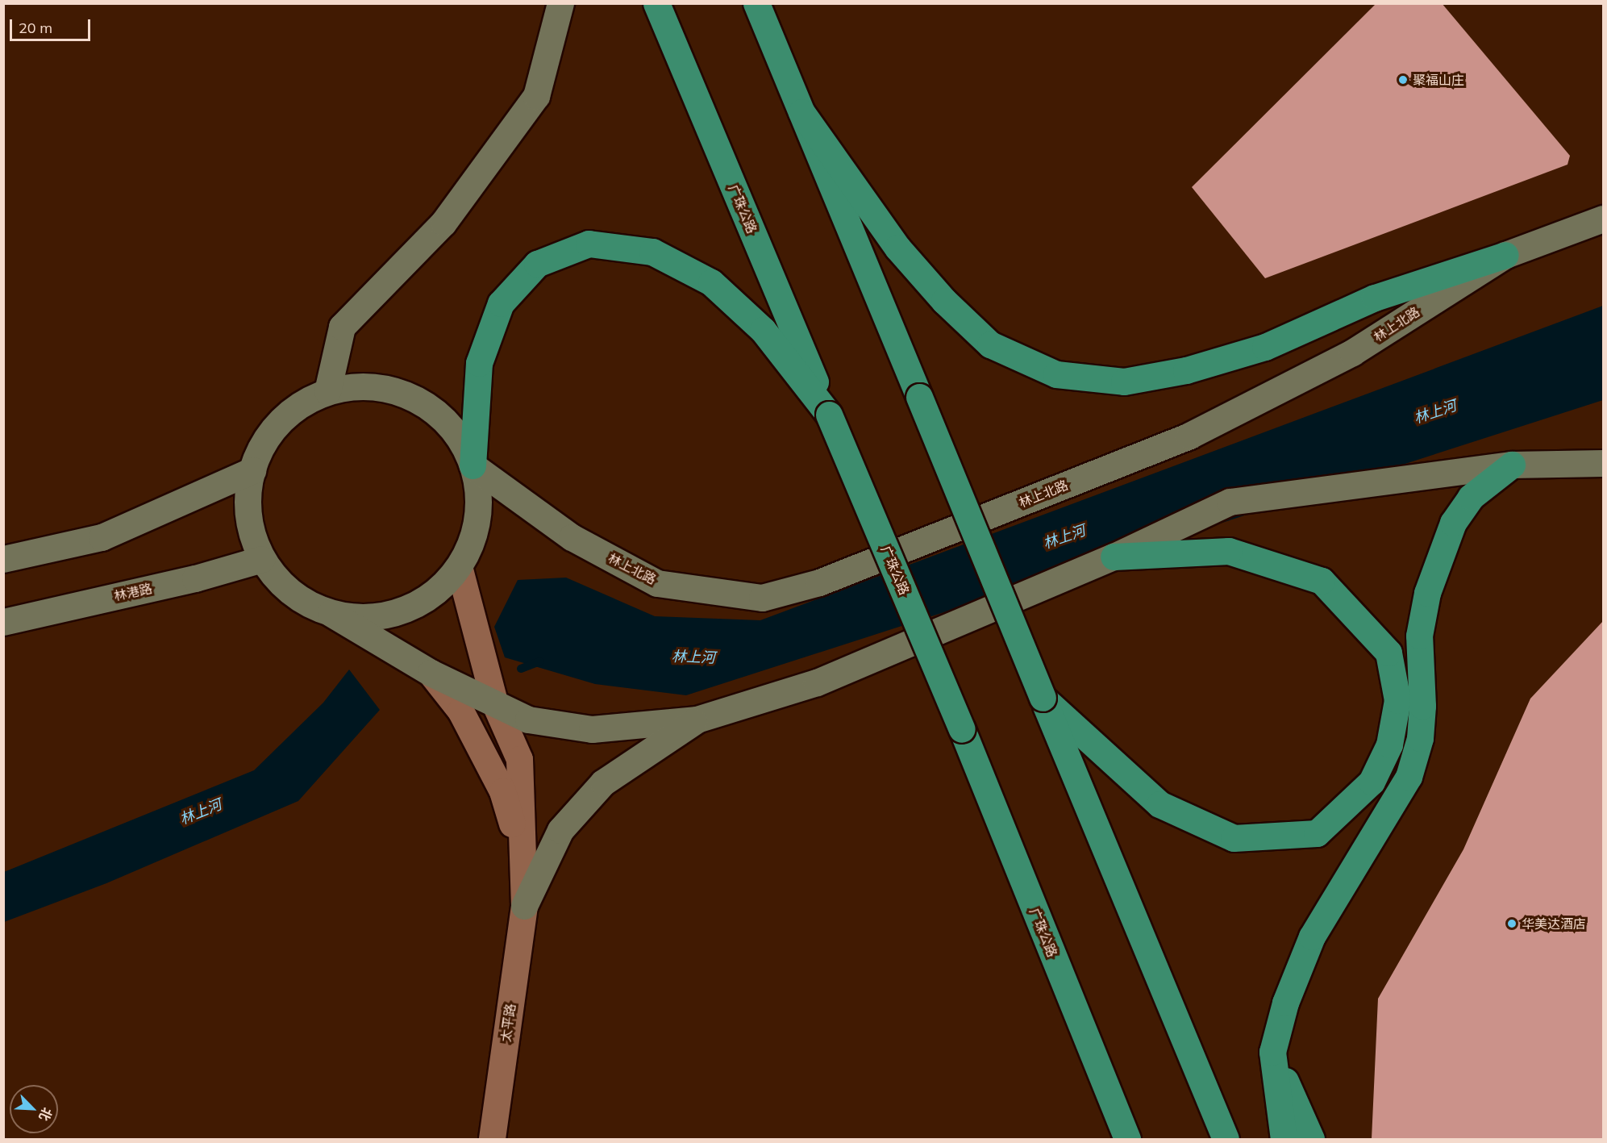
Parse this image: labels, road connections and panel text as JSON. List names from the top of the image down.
{
  "streets": {
    "highway": ["广珠公路"],
    "main road": ["林上北路", "林港路"],
    "street": ["太平路"]
  },
  "water": ["林上河"],
  "places": ["聚福山庄", "华美达酒店"],
  "scale_bar": "20 m",
  "north": "bottom right"
}
